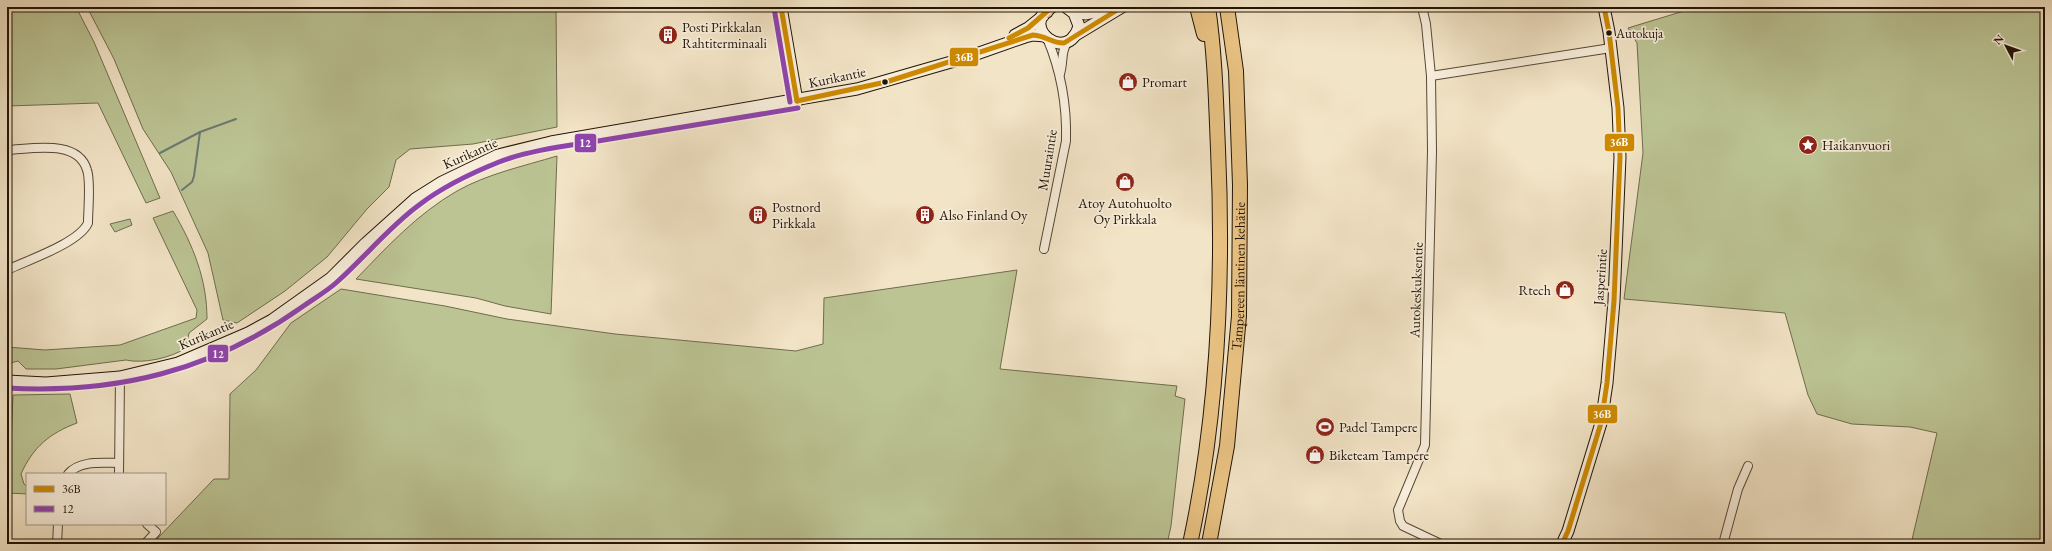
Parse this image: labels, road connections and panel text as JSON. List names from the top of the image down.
{
  "streets": {
    "highway": ["Tampereen läntinen kehätie"],
    "main road": ["Kurikantie", "Jasperintie"],
    "street": ["Muuraintie", "Autokeskuksentie"]
  },
  "crossings": [
    ["Kurikantie", "Muuraintie"]
  ],
  "places": {
    "other": ["Autokuja"],
    "building": ["Posti Pirkkalan Rahtiterminaali", "Postnord Pirkkala", "Also Finland Oy"],
    "shop": [
      "Promart",
      "Atoy Autohuolto Oy Pirkkala",
      "Rtech",
      "Biketeam Tampere"
    ],
    "place": ["Haikanvuori"],
    "sports": ["Padel Tampere"]
  },
  "lines": ["transit line 36B", "transit line 12"],
  "legend": ["36B", "12"],
  "north": "top left"
}
